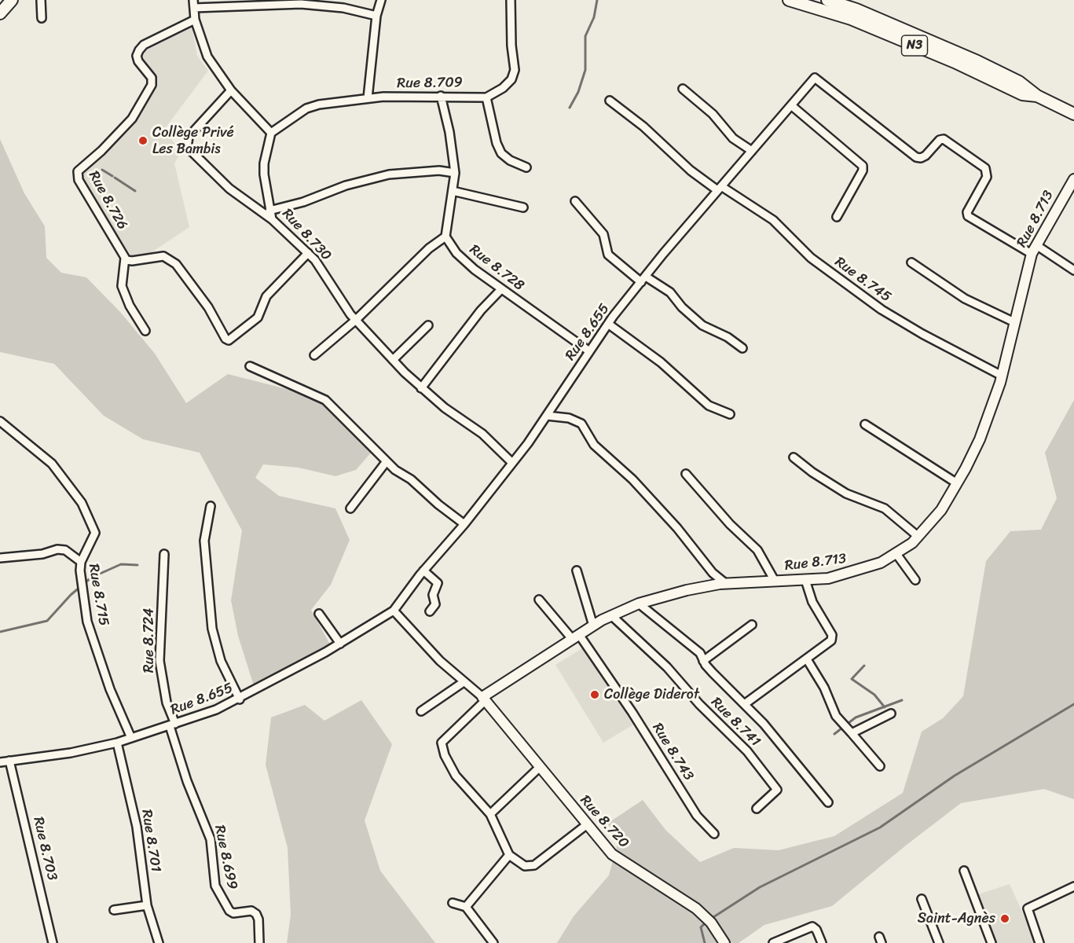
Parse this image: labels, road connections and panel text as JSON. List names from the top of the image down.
{
  "streets": {
    "highway": ["N3"],
    "main road": ["Rue 8.713", "Rue 8.720"],
    "street": [
      "Rue 8.709",
      "Rue 8.726",
      "Rue 8.730",
      "Rue 8.728",
      "Rue 8.745",
      "Rue 8.655",
      "Rue 8.715",
      "Rue 8.724",
      "Rue 8.741",
      "Rue 8.743",
      "Rue 8.701",
      "Rue 8.703",
      "Rue 8.699"
    ]
  },
  "crossings": [
    ["Rue 8.709", "Rue 8.730"],
    ["Rue 8.713", "Rue 8.745"],
    ["Rue 8.713", "Rue 8.655"],
    ["Rue 8.713", "Rue 8.741"],
    ["Rue 8.713", "Rue 8.743"],
    ["Rue 8.713", "Rue 8.720"],
    ["Rue 8.730", "Rue 8.655"],
    ["Rue 8.728", "Rue 8.655"],
    ["Rue 8.745", "Rue 8.655"],
    ["Rue 8.655", "Rue 8.715"],
    ["Rue 8.655", "Rue 8.724"],
    ["Rue 8.655", "Rue 8.701"],
    ["Rue 8.655", "Rue 8.703"],
    ["Rue 8.655", "Rue 8.699"],
    ["Rue 8.724", "Rue 8.699"]
  ],
  "places": ["Collège Privé Les Bambis", "Collège Diderot", "Saint-Agnès"]
}
